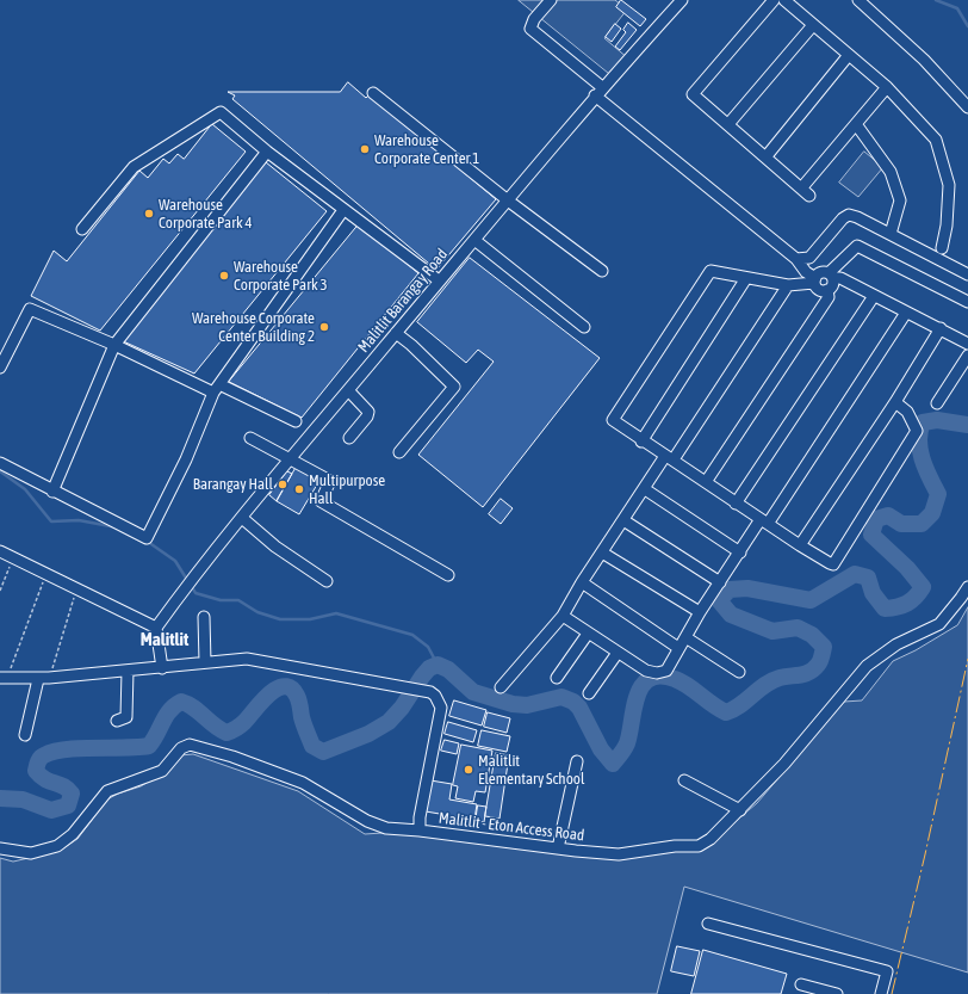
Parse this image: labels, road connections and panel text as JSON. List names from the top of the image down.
{
  "streets": {
    "street": ["Malitlit Barangay Road", "Malitlit - Eton Access Road"]
  },
  "districts": ["Malitlit"],
  "places": [
    "Warehouse Corporate Center 1",
    "Warehouse Corporate Park 4",
    "Warehouse Corporate Park 3",
    "Warehouse Corporate Center Building 2",
    "Barangay Hall",
    "Multipurpose Hall",
    "Malitlit Elementary School"
  ]
}
